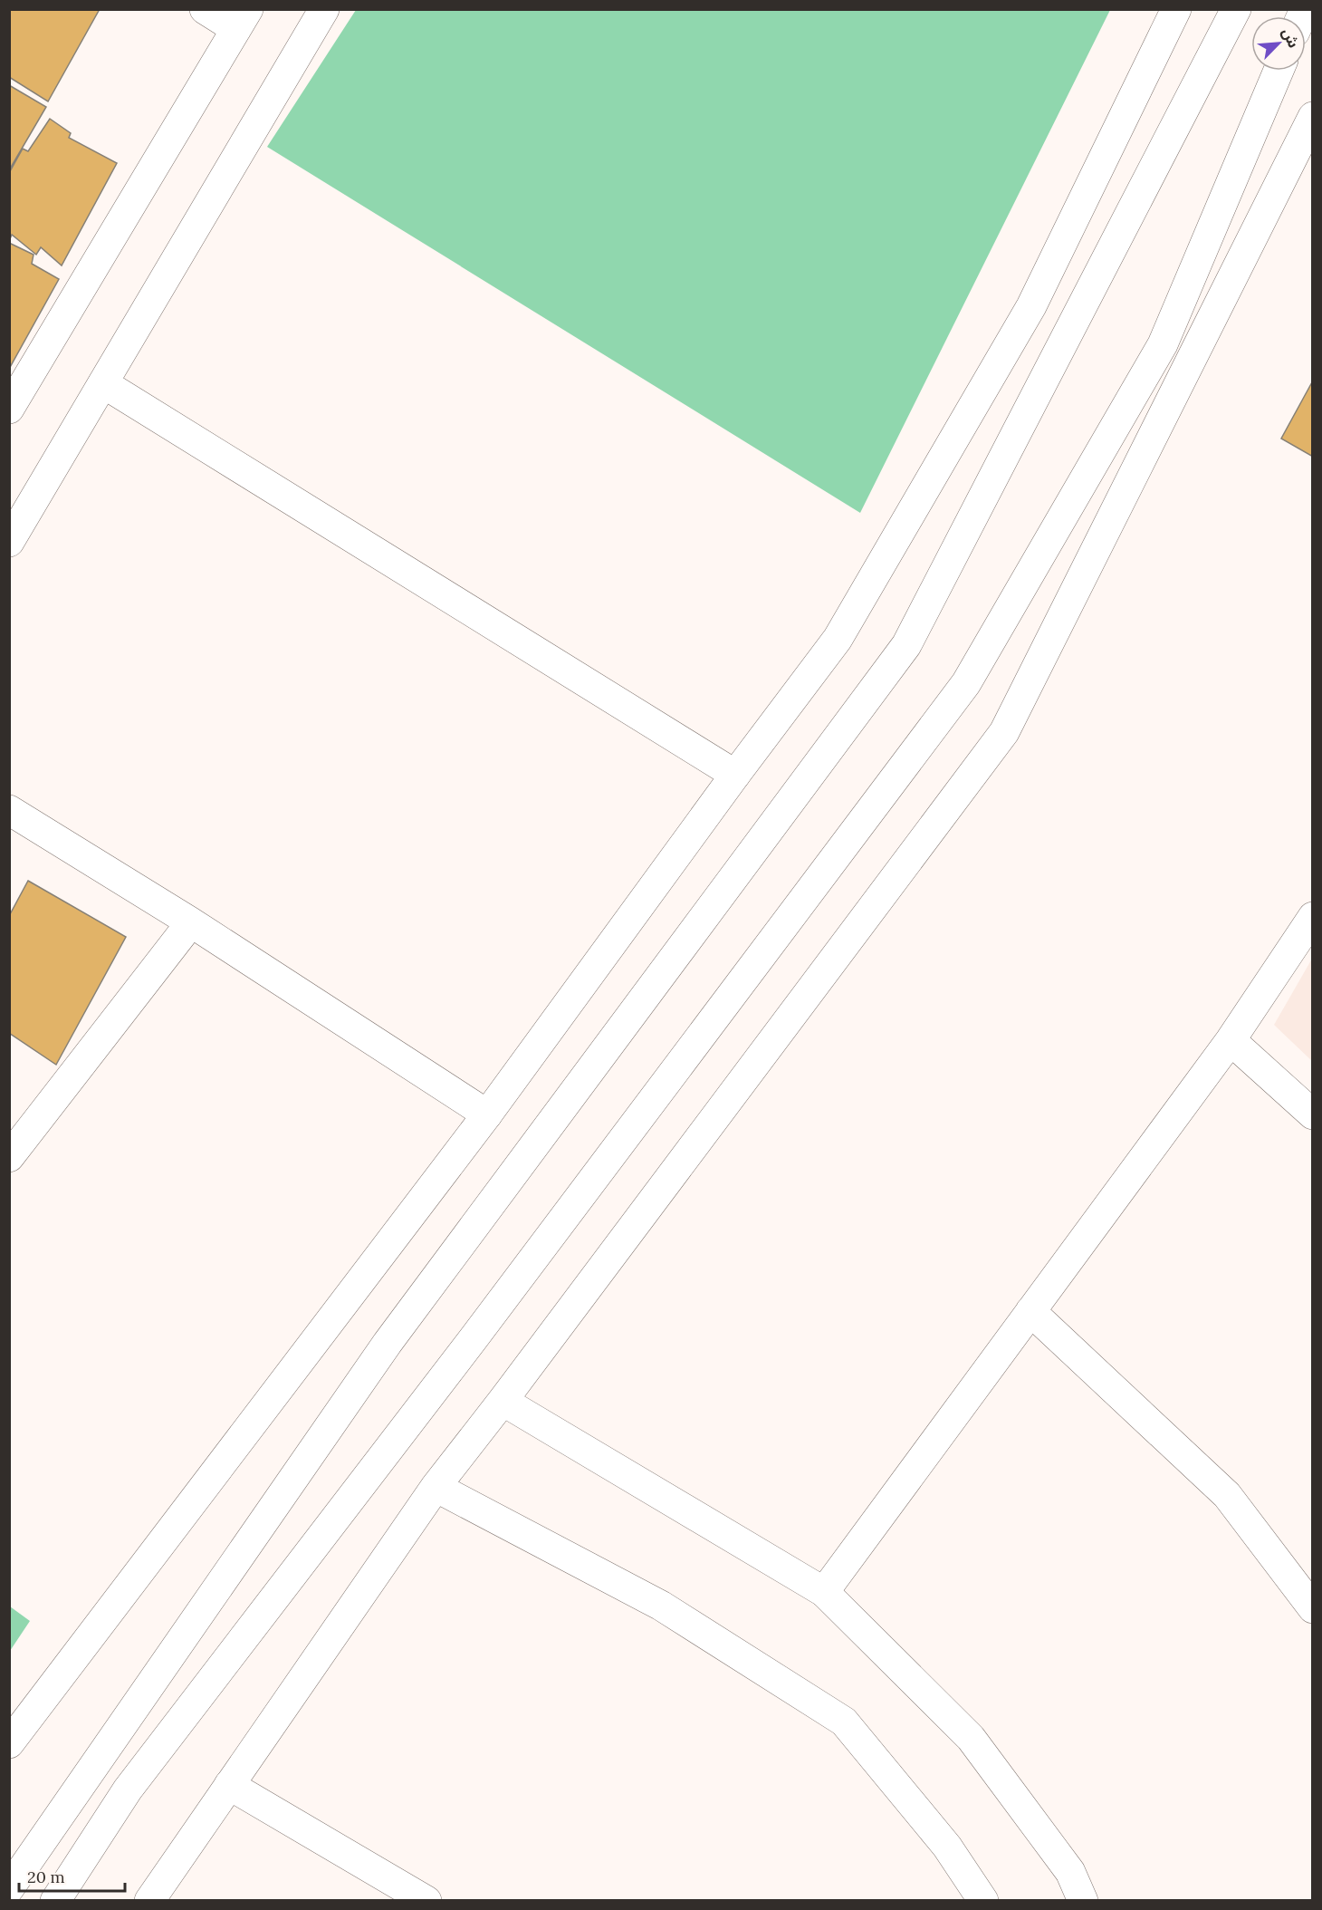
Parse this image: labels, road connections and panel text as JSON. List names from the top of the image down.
{
  "scale_bar": "20 m",
  "north": "top right"
}
